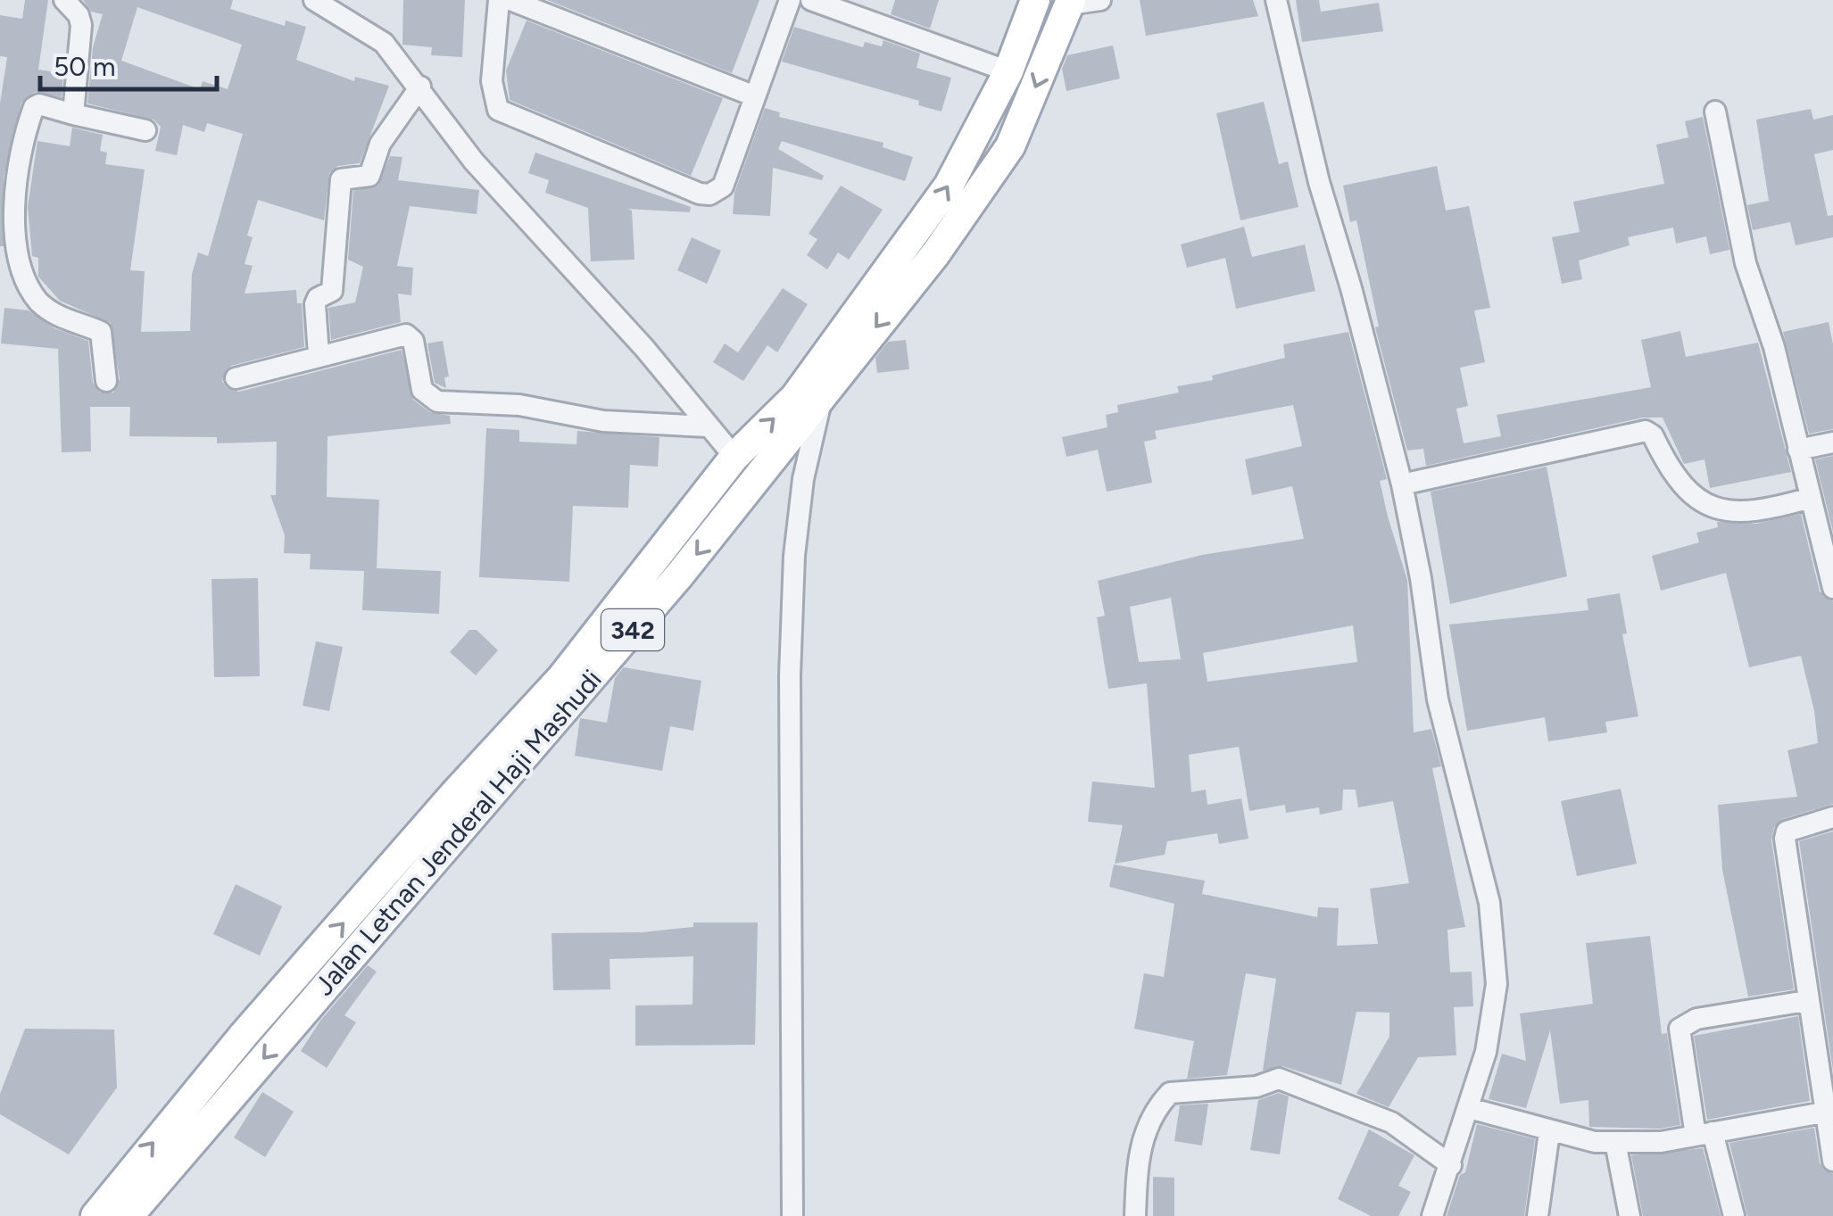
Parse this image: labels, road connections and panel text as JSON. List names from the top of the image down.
{
  "streets": {
    "main road": ["342", "Jalan Letnan Jenderal Haji Mashudi"]
  },
  "scale_bar": "50 m"
}
